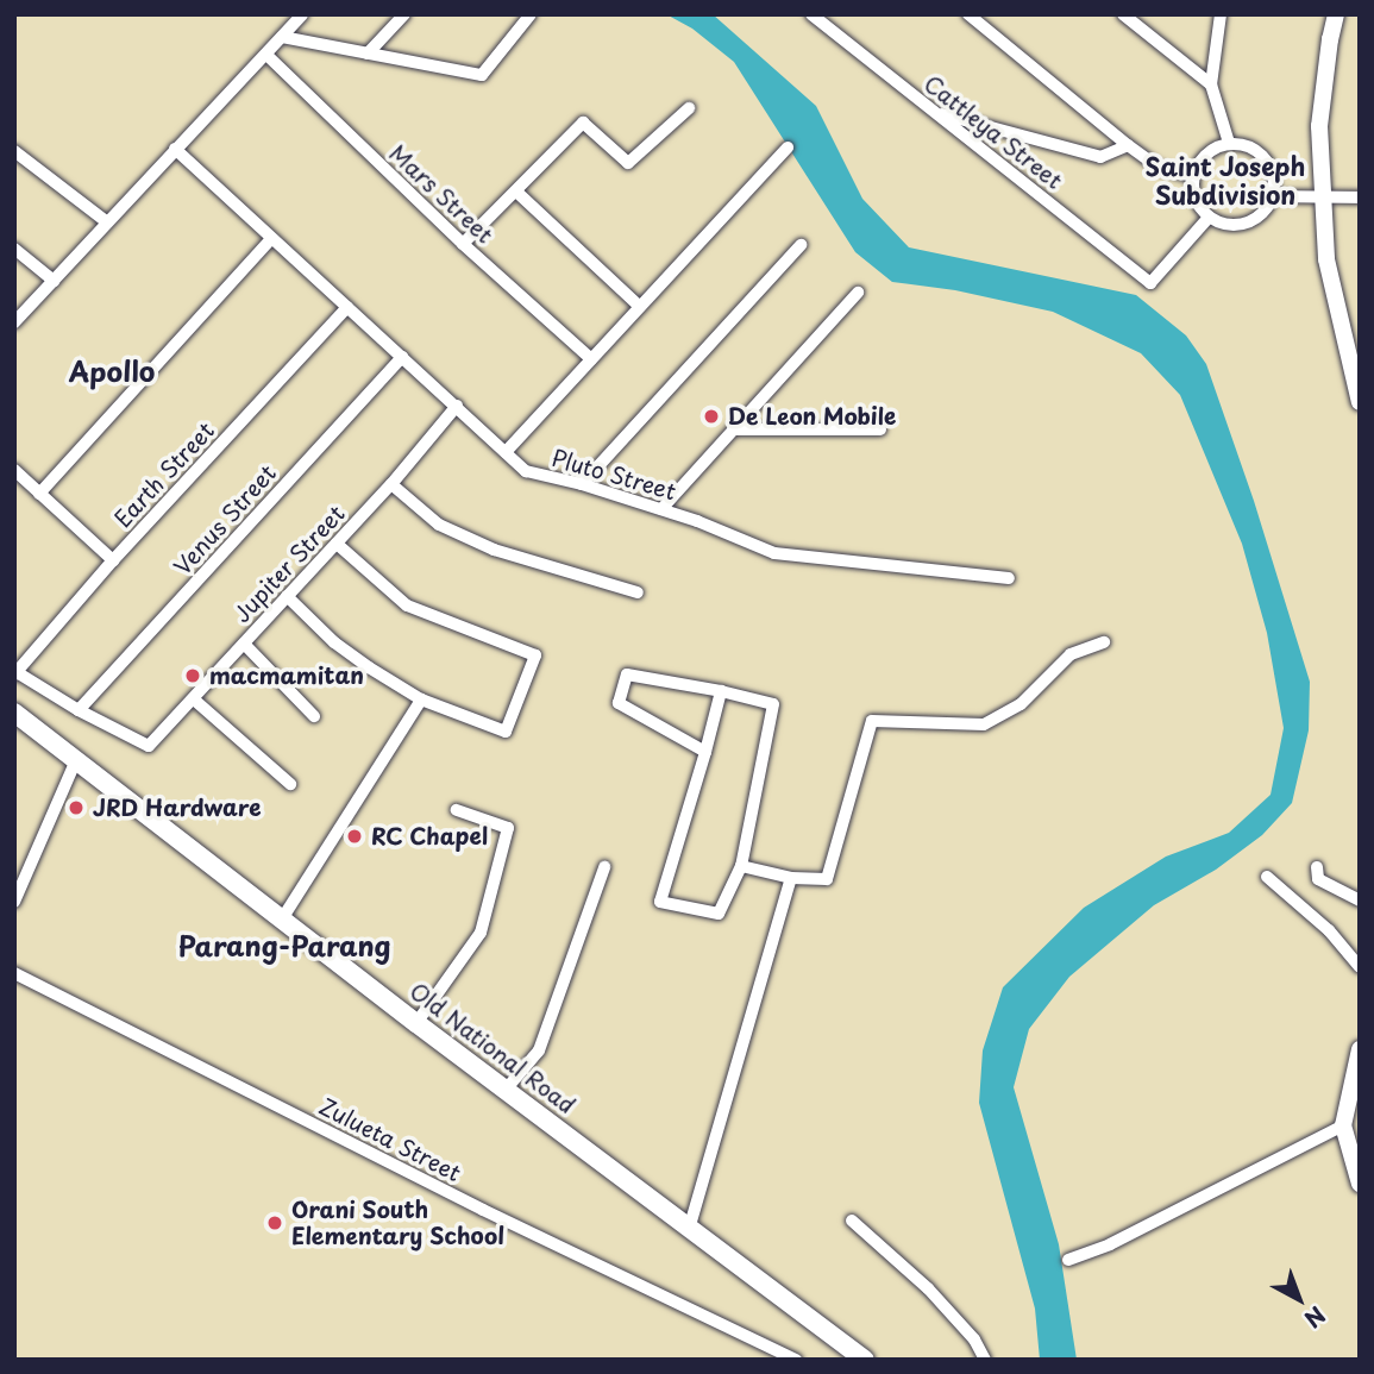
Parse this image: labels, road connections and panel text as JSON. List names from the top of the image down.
{
  "streets": {
    "main road": ["Old National Road"],
    "street": [
      "Cattleya Street",
      "Mars Street",
      "Earth Street",
      "Pluto Street",
      "Venus Street",
      "Jupiter Street",
      "Zulueta Street"
    ]
  },
  "crossings": [
    ["Earth Street", "Pluto Street"],
    ["Pluto Street", "Venus Street"],
    ["Pluto Street", "Jupiter Street"],
    ["Venus Street", "Jupiter Street"]
  ],
  "districts": ["Saint Joseph Subdivision", "Apollo", "Parang-Parang"],
  "places": [
    "De Leon Mobile",
    "macmamitan",
    "JRD Hardware",
    "RC Chapel",
    "Orani South Elementary School"
  ],
  "north": "bottom right"
}
